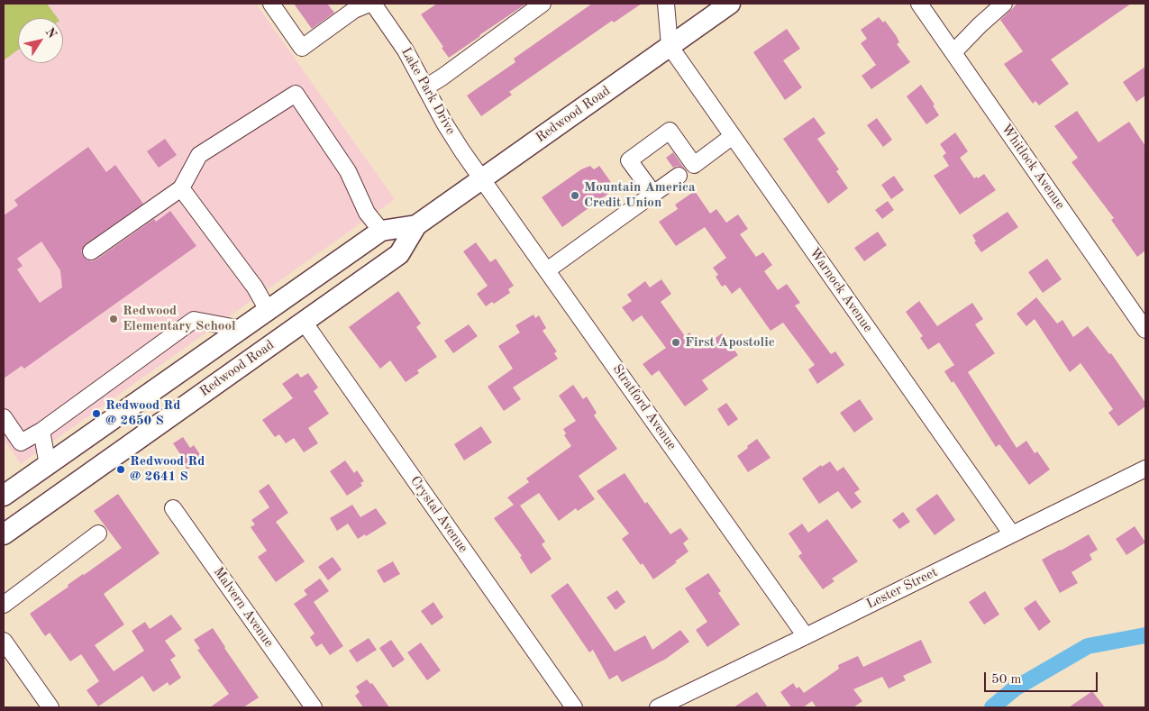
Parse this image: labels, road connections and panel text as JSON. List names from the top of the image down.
{
  "streets": {
    "main road": ["Redwood Road"],
    "street": [
      "Lake Park Drive",
      "Whitlock Avenue",
      "Warnock Avenue",
      "Stratford Avenue",
      "Crystal Avenue",
      "Lester Street",
      "Malvern Avenue"
    ]
  },
  "crossings": [
    ["Lake Park Drive", "Redwood Road"],
    ["Lake Park Drive", "Stratford Avenue"],
    ["Redwood Road", "Warnock Avenue"],
    ["Redwood Road", "Stratford Avenue"],
    ["Redwood Road", "Crystal Avenue"],
    ["Warnock Avenue", "Lester Street"],
    ["Stratford Avenue", "Lester Street"]
  ],
  "places": [
    "Mountain America Credit Union",
    "Redwood Elementary School",
    "First Apostolic",
    "Redwood Rd @ 2650 S",
    "Redwood Rd @ 2641 S"
  ],
  "scale_bar": "50 m",
  "north": "top right"
}
